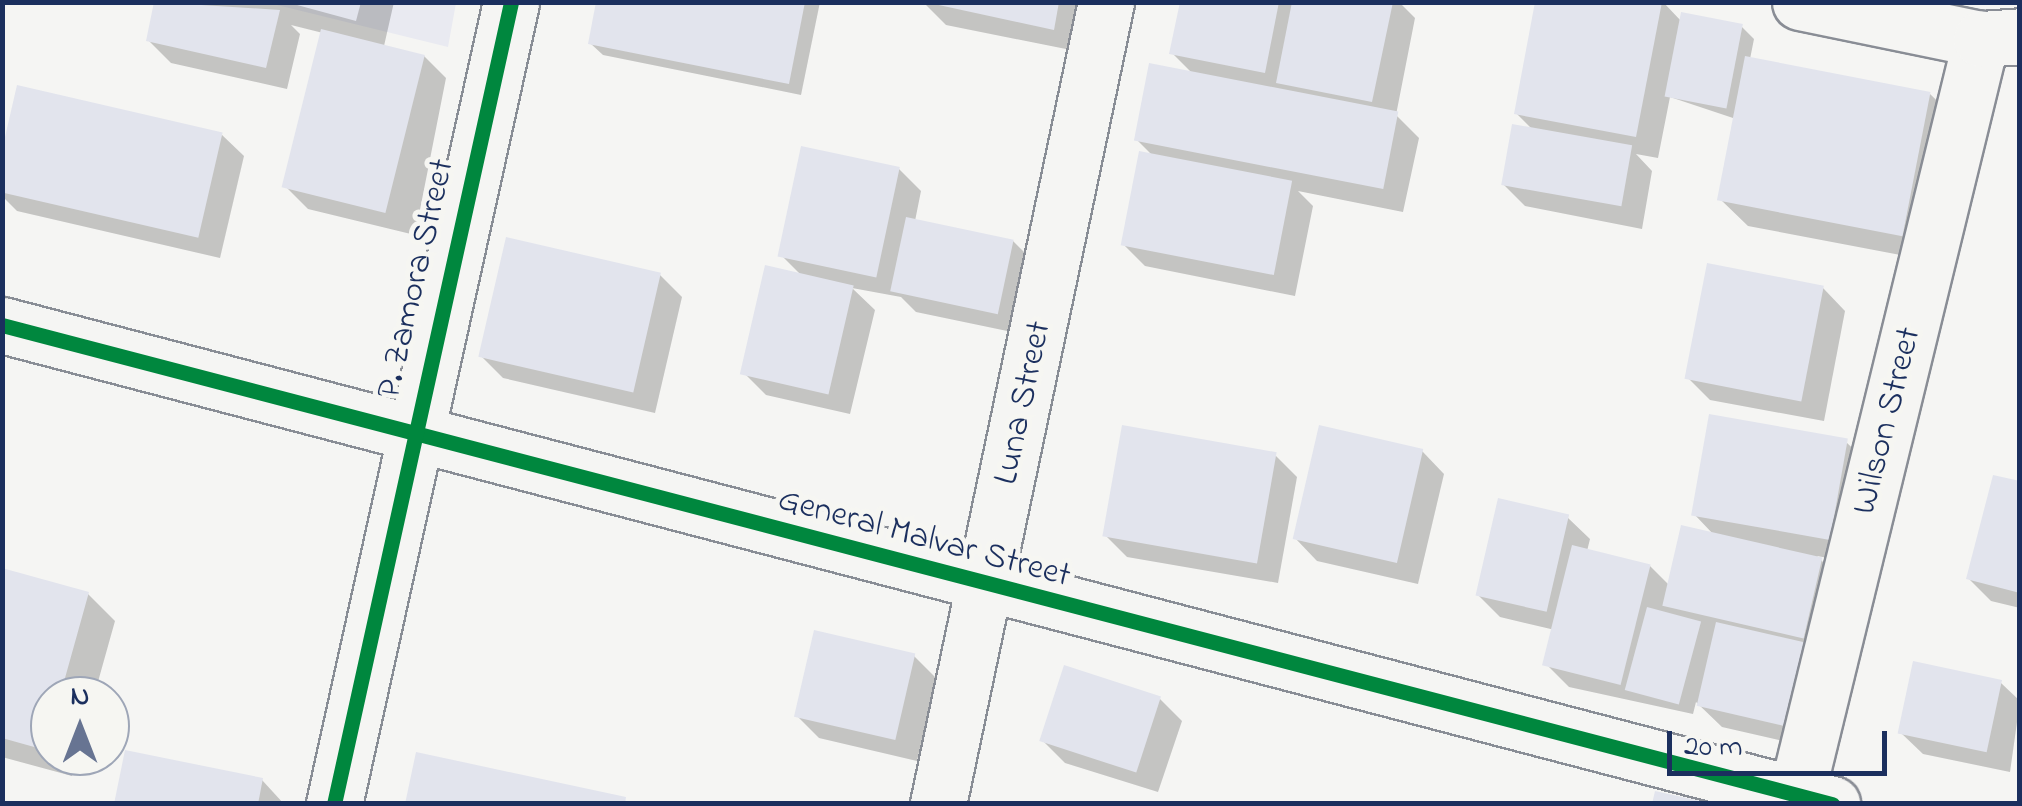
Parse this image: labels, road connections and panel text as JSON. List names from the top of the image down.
{
  "streets": {
    "street": [
      "P. Zamora Street",
      "Luna Street",
      "Wilson Street",
      "General Malvar Street"
    ]
  },
  "crossings": [
    ["P. Zamora Street", "General Malvar Street"],
    ["Luna Street", "General Malvar Street"],
    ["Wilson Street", "General Malvar Street"]
  ],
  "scale_bar": "20 m",
  "north": "top"
}
